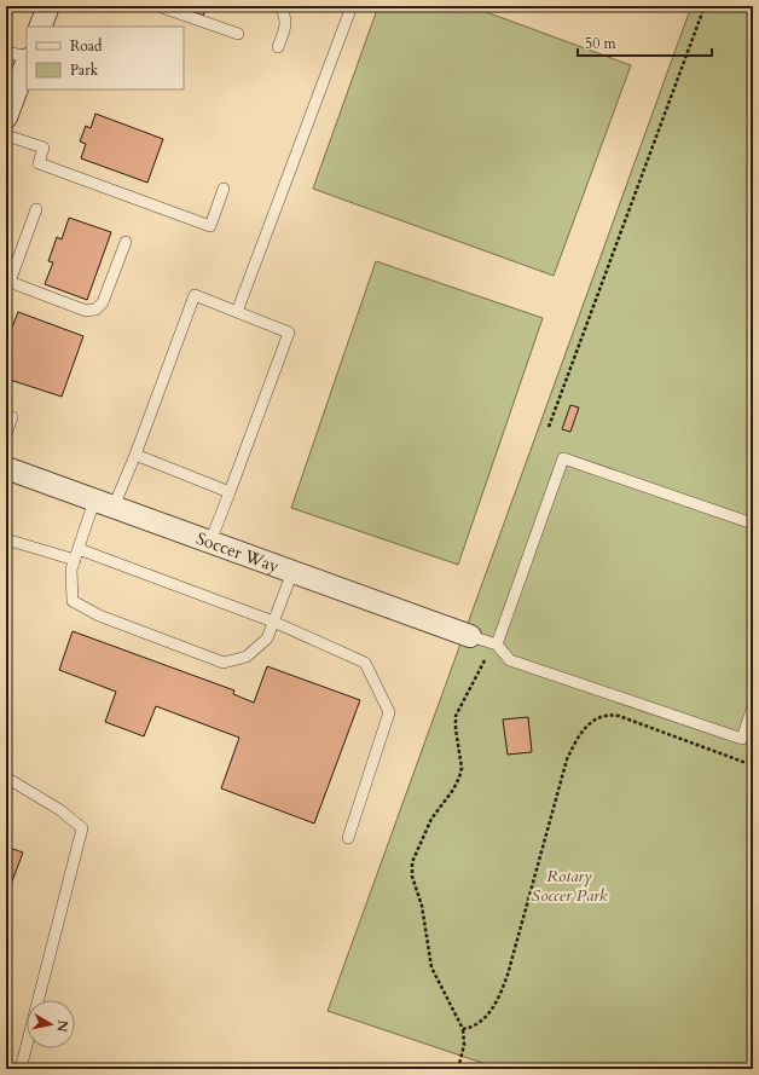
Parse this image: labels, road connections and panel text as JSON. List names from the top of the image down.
{
  "streets": {
    "street": ["Soccer Way"]
  },
  "parks": ["Rotary Soccer Park"],
  "legend": ["Road", "Park"],
  "scale_bar": "50 m",
  "north": "right"
}
